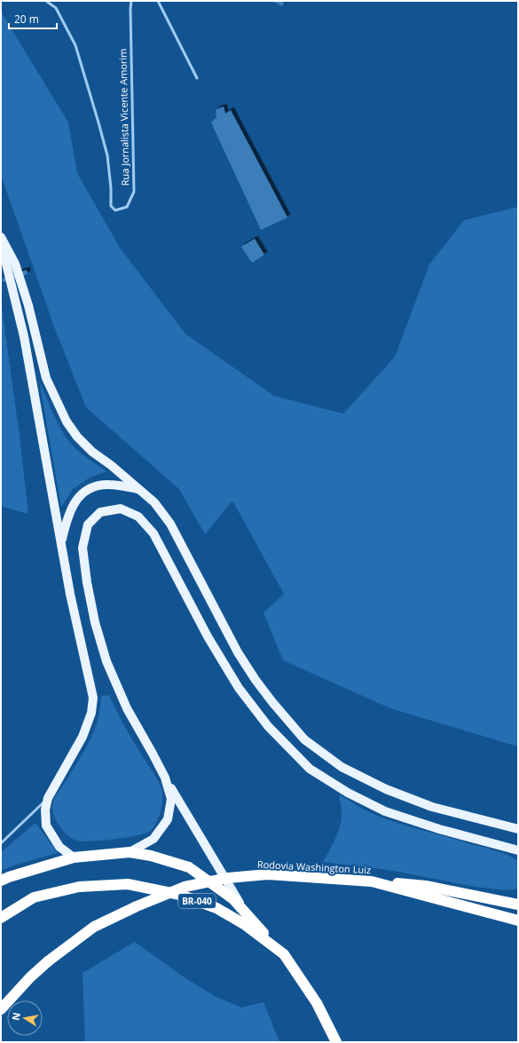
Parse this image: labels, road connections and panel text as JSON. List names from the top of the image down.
{
  "streets": {
    "highway": ["Rodovia Washington Luiz", "BR-040"],
    "lane": ["Rua Jornalista Vicente Amorim"]
  },
  "scale_bar": "20 m",
  "north": "left"
}
